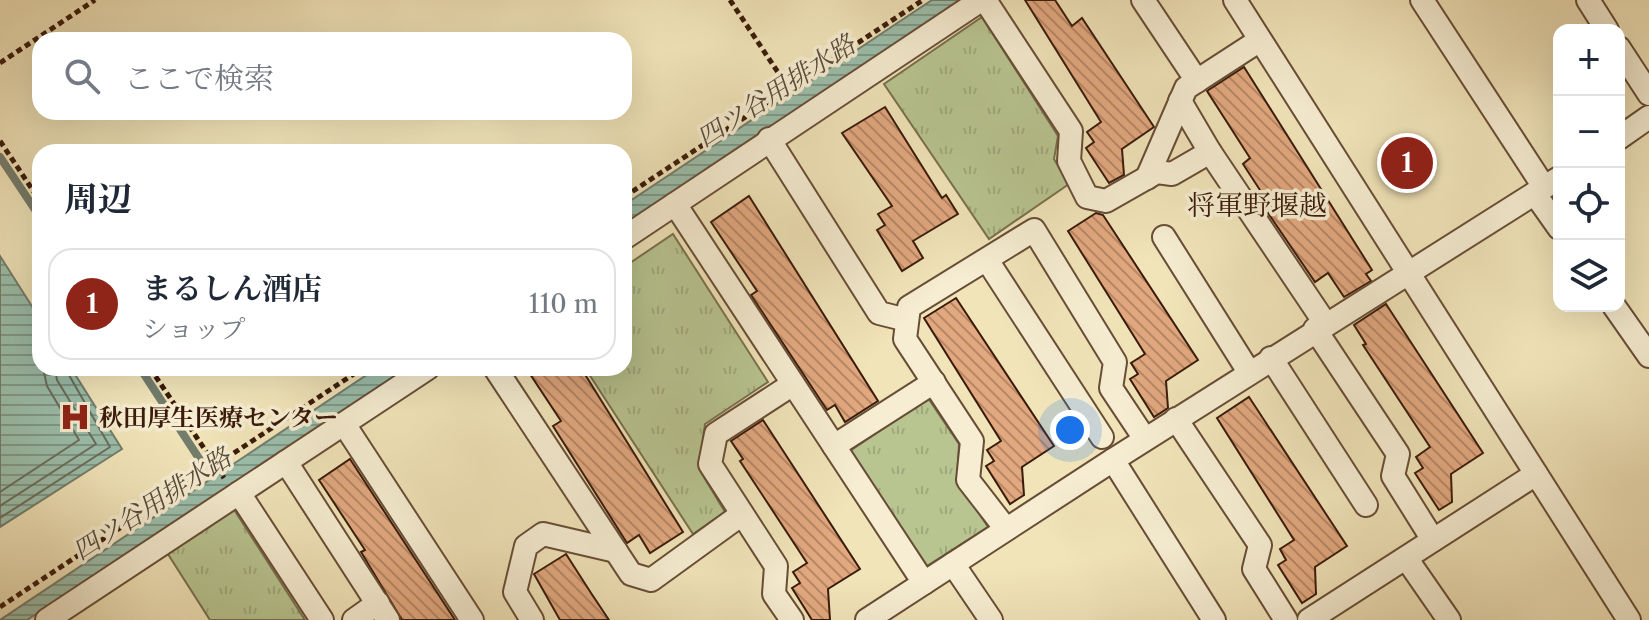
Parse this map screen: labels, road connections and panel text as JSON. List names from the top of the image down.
{
  "districts": ["将軍野堰越"],
  "water": ["四ツ谷用排水路"],
  "places": {
    "hospital": ["秋田厚生医療センター"]
  },
  "page": {
    "map_buttons": ["+", "−"],
    "search": "ここで検索",
    "pins": "1",
    "heading": "周辺",
    "list": [
      {
        "mark": "1",
        "name": "まるしん酒店",
        "note": "ショップ",
        "value": "110 m"
      }
    ]
  }
}
